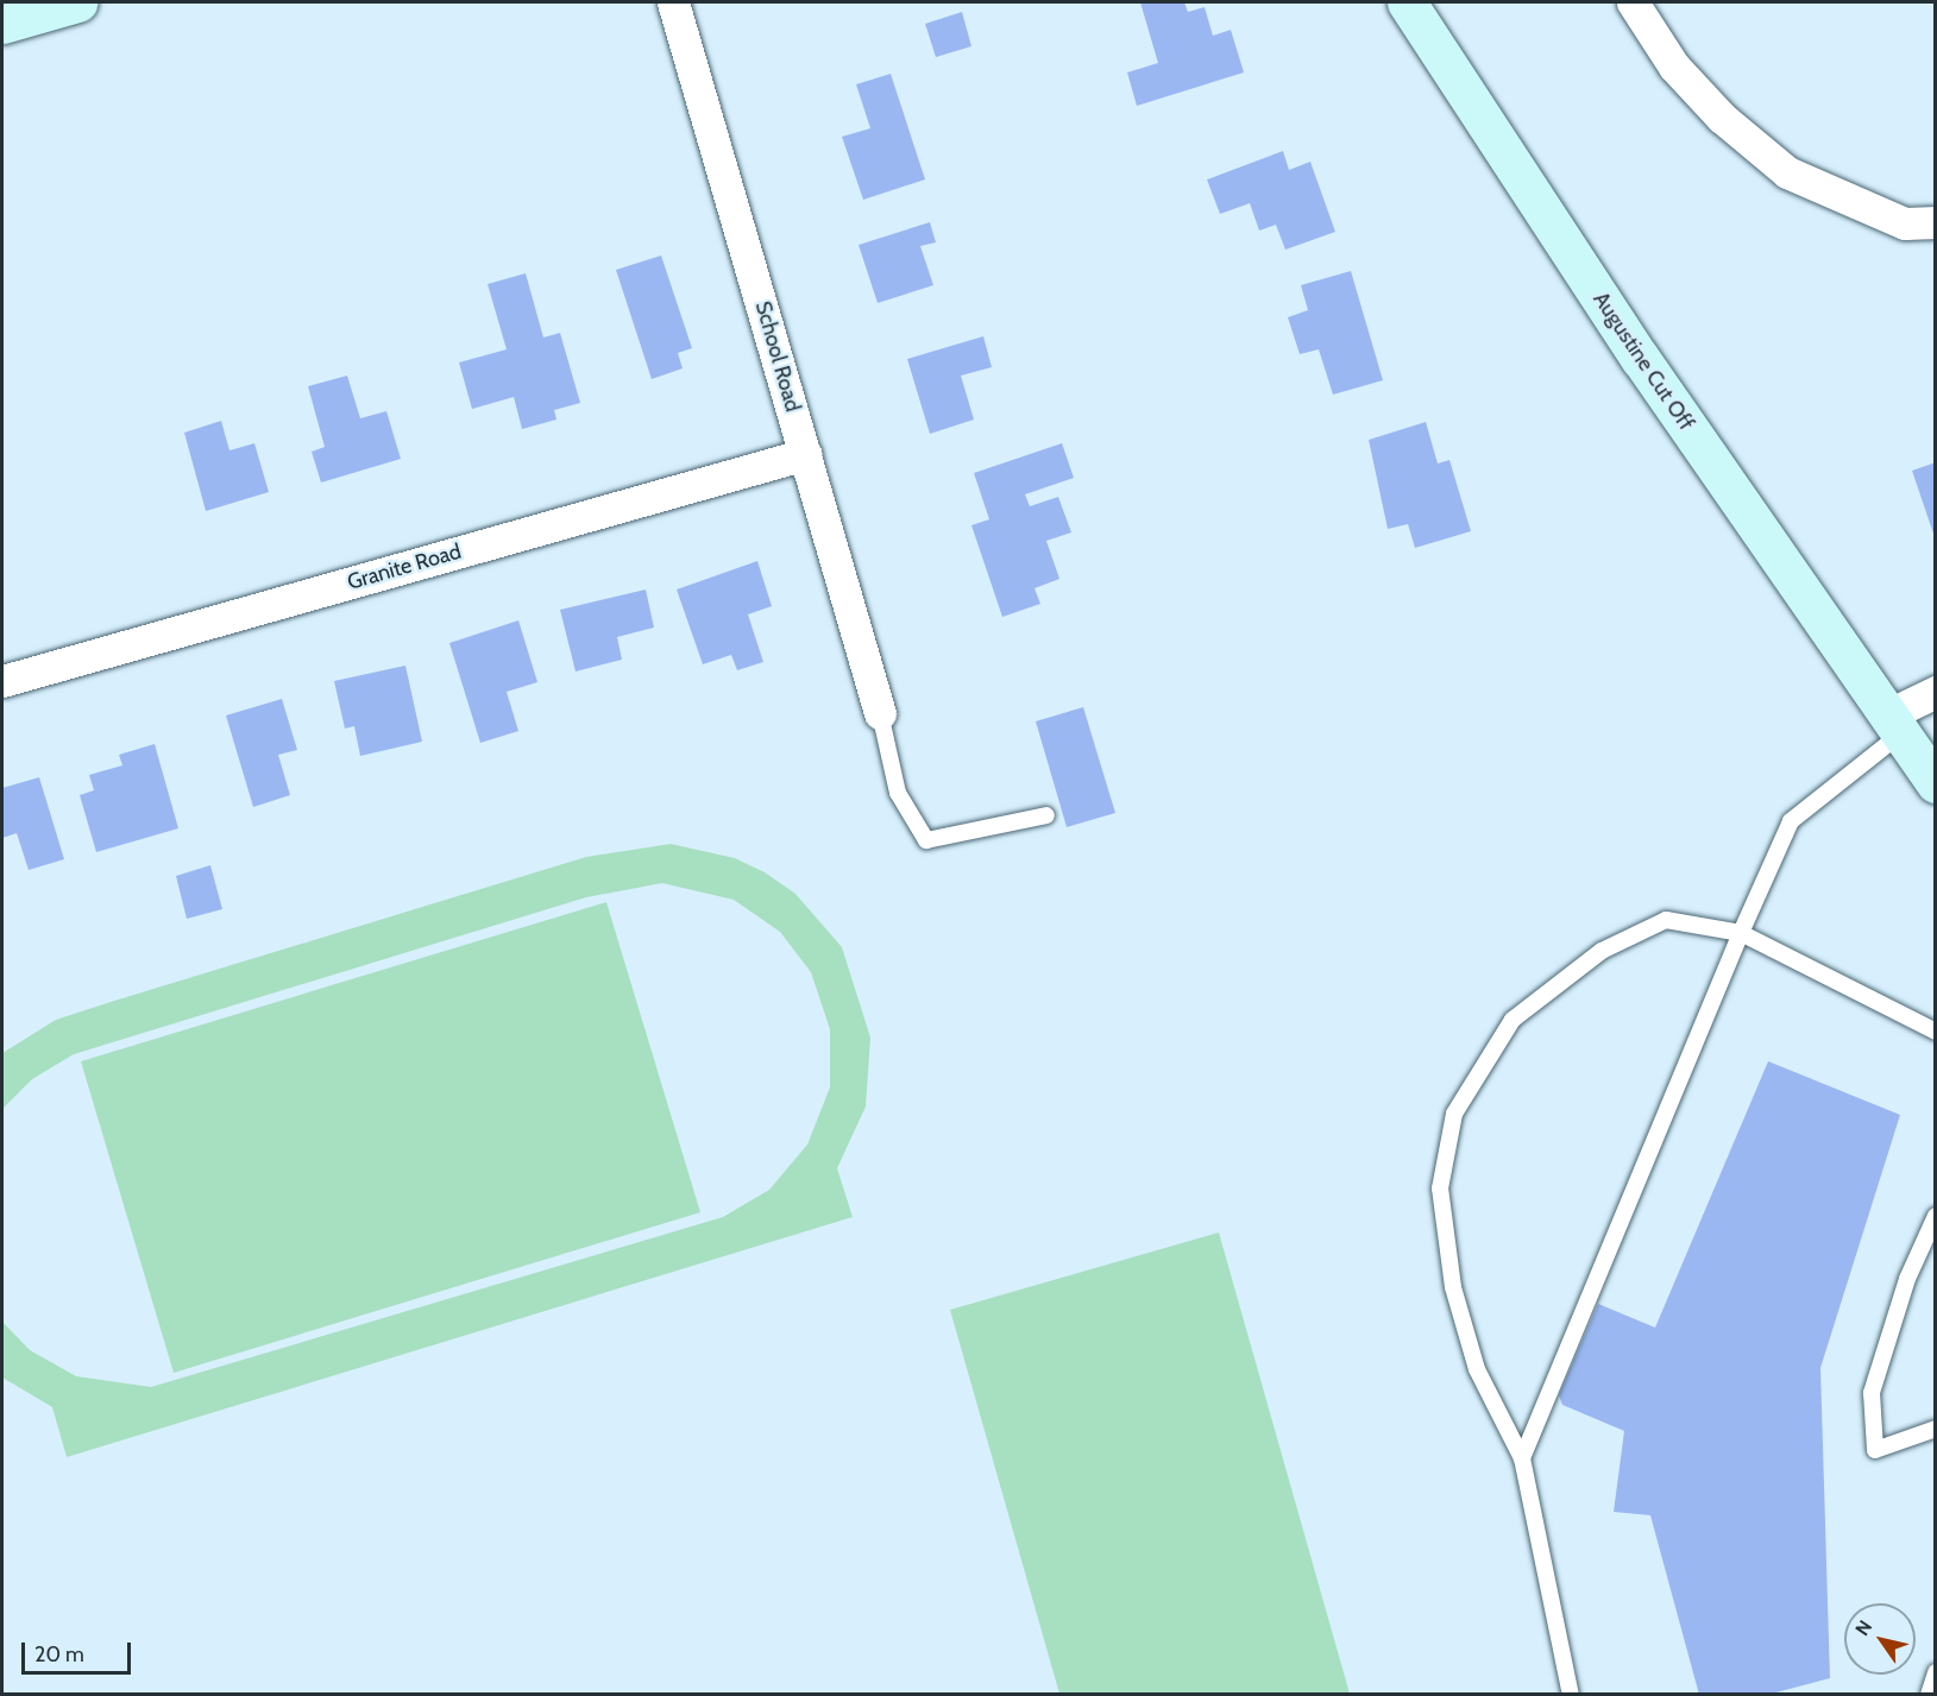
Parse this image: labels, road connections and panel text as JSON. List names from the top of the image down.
{
  "streets": {
    "street": ["School Road", "Augustine Cut Off", "Granite Road"]
  },
  "crossings": [
    ["School Road", "Granite Road"]
  ],
  "scale_bar": "20 m",
  "north": "top left"
}
